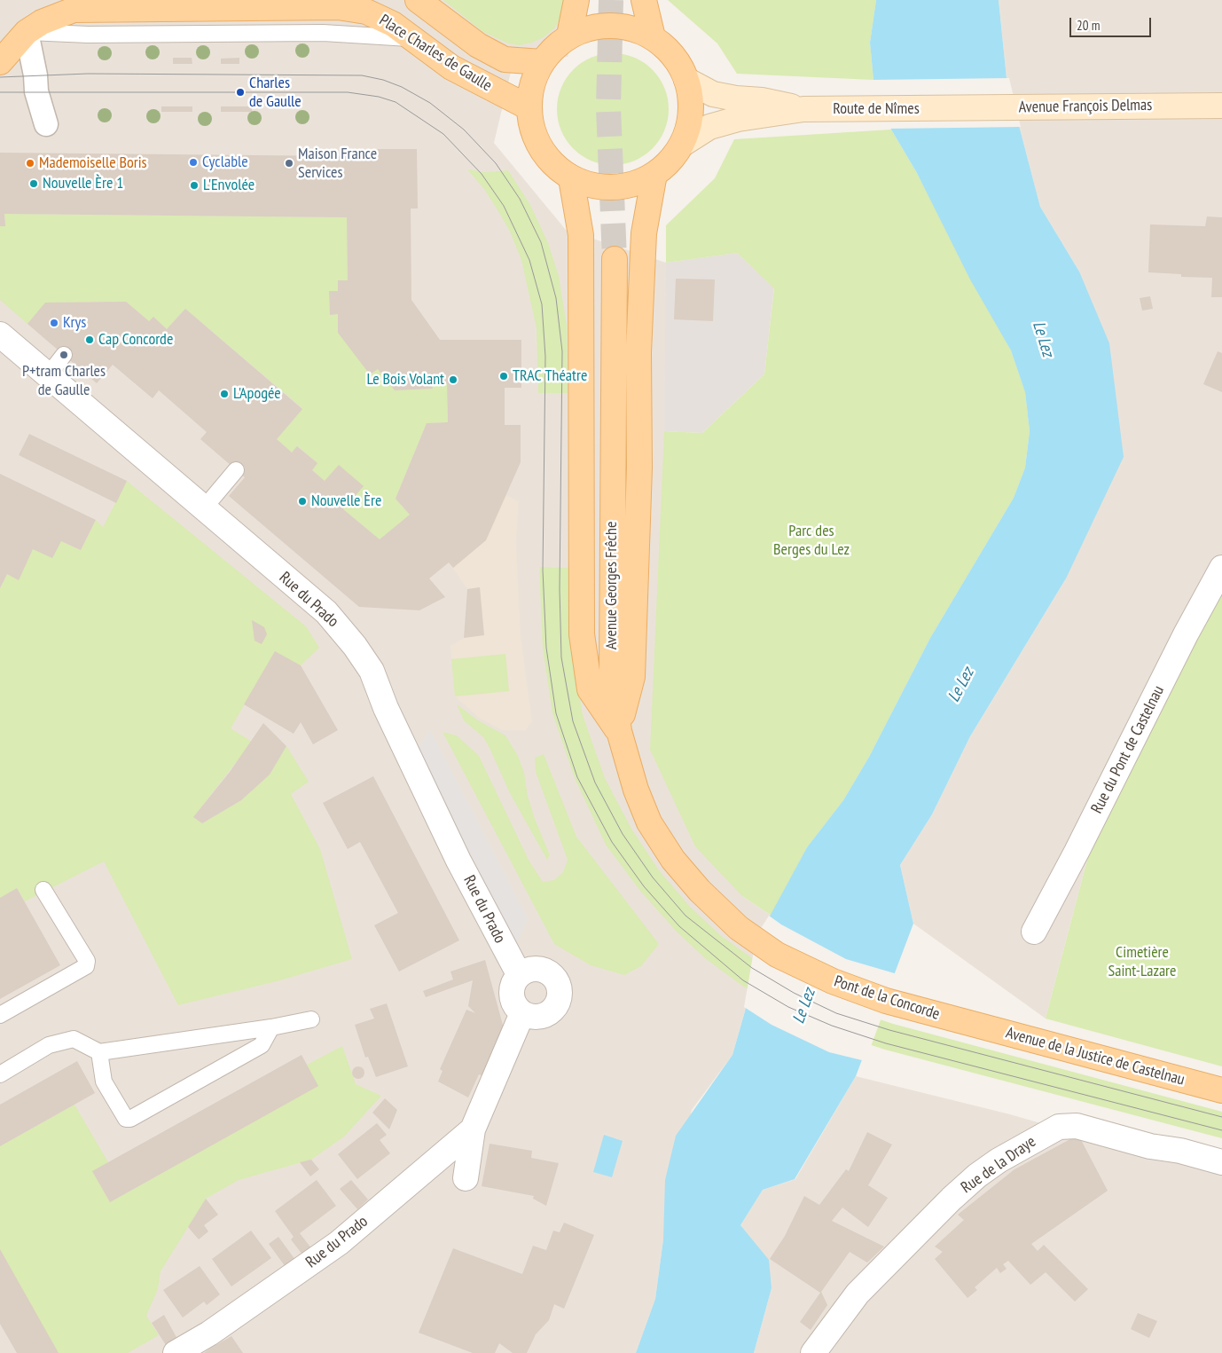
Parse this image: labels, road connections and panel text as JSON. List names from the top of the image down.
{
  "streets": {
    "main road": [
      "Place Charles de Gaulle",
      "Avenue François Delmas",
      "Route de Nîmes",
      "Avenue Georges Frêche",
      "Pont de la Concorde",
      "Avenue de la Justice de Castelnau"
    ],
    "street": ["Rue du Prado", "Rue du Pont de Castelnau", "Rue de la Draye"]
  },
  "crossings": [
    ["Avenue François Delmas", "Route de Nîmes"],
    ["Avenue Georges Frêche", "Pont de la Concorde"],
    ["Pont de la Concorde", "Avenue de la Justice de Castelnau"]
  ],
  "water": ["Le Lez"],
  "parks": ["Parc des Berges du Lez", "Cimetière Saint-Lazare"],
  "places": [
    "Charles de Gaulle",
    "Cyclable",
    "Mademoiselle Boris",
    "Maison France Services",
    "Nouvelle Ère 1",
    "L'Envolée",
    "Krys",
    "Cap Concorde",
    "P+tram Charles de Gaulle",
    "TRAC Théatre",
    "Le Bois Volant",
    "L'Apogée",
    "Nouvelle Ère"
  ],
  "scale_bar": "20 m"
}
